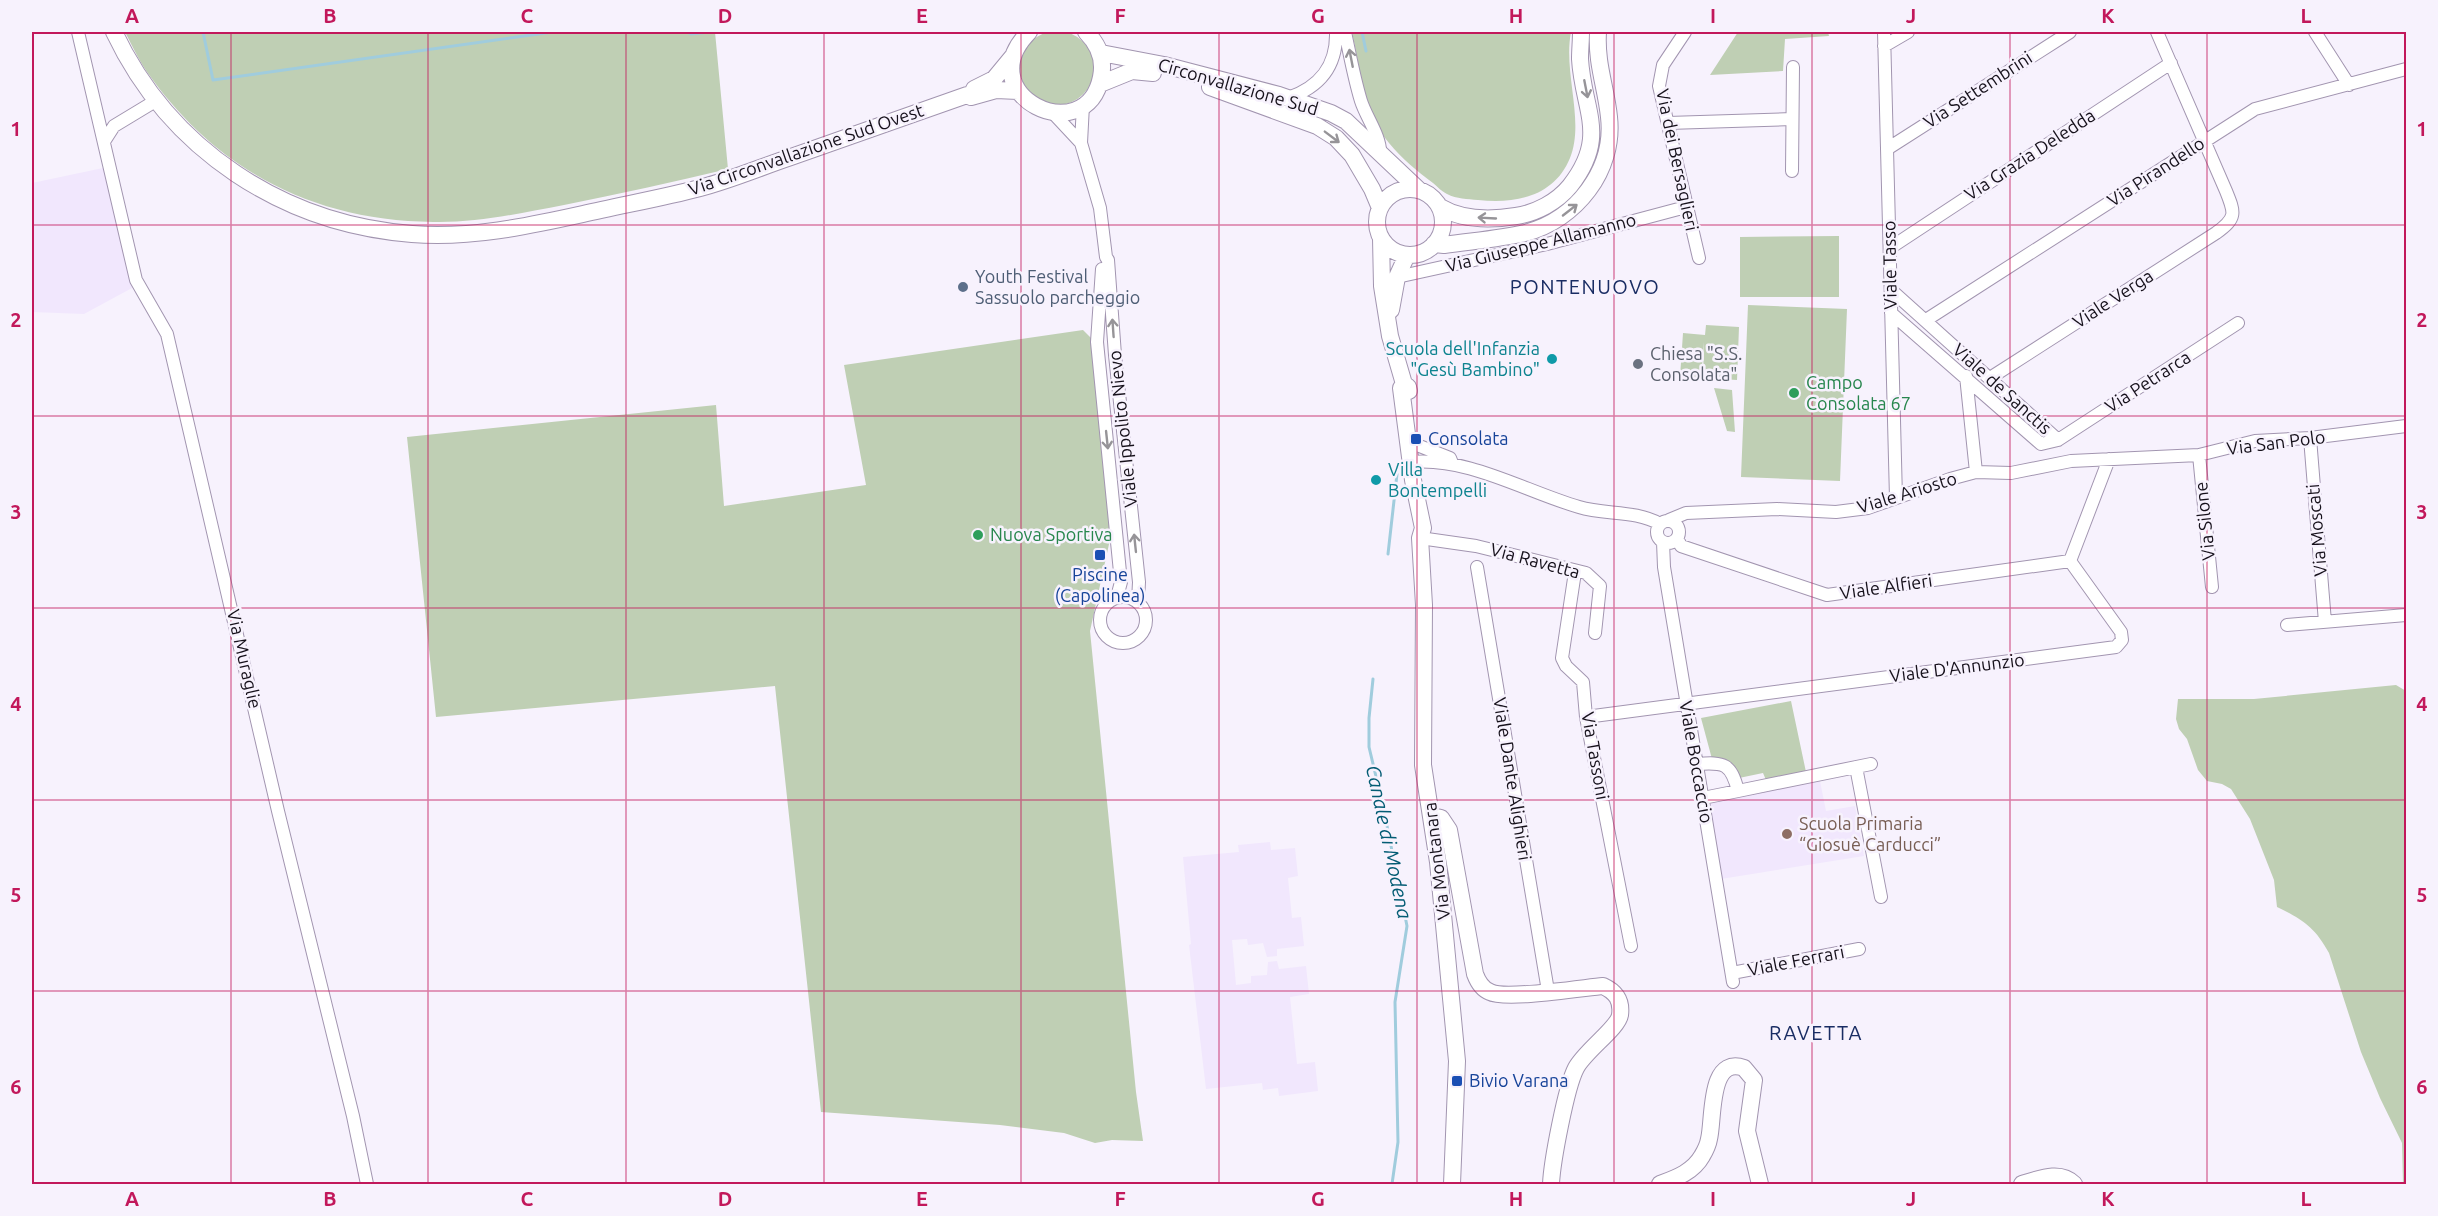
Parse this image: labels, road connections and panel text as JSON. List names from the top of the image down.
{
  "streets": {
    "main road": ["Circonvallazione Sud", "Via Circonvallazione Sud Ovest", "Via Montanara"],
    "street": [
      "Via Settembrini",
      "Via Grazia Deledda",
      "Via dei Bersaglieri",
      "Via Pirandello",
      "Via Giuseppe Allamanno",
      "Viale Tasso",
      "Viale Verga",
      "Via Petrarca",
      "Viale de Sanctis",
      "Viale Ippolito Nievo",
      "Via San Polo",
      "Viale Ariosto",
      "Via Silone",
      "Via Moscati",
      "Via Ravetta",
      "Viale Alfieri",
      "Via Muraglie",
      "Viale D'Annunzio",
      "Via Tassoni",
      "Viale Boccaccio",
      "Viale Dante Alighieri",
      "Viale Ferrari"
    ]
  },
  "crossings": [
    ["Circonvallazione Sud", "Via Montanara"],
    ["Via Settembrini", "Viale Tasso"],
    ["Via Grazia Deledda", "Viale Tasso"],
    ["Via dei Bersaglieri", "Via Giuseppe Allamanno"],
    ["Via Pirandello", "Viale Verga"],
    ["Via Pirandello", "Viale de Sanctis"],
    ["Via Giuseppe Allamanno", "Via Montanara"],
    ["Viale Tasso", "Viale de Sanctis"],
    ["Viale Tasso", "Viale Ariosto"],
    ["Viale Verga", "Viale de Sanctis"],
    ["Via Petrarca", "Viale de Sanctis"],
    ["Via San Polo", "Viale Ariosto"],
    ["Via San Polo", "Via Silone"],
    ["Via San Polo", "Via Moscati"],
    ["Viale Ariosto", "Viale Alfieri"],
    ["Viale Ariosto", "Viale Boccaccio"],
    ["Via Ravetta", "Via Tassoni"],
    ["Via Ravetta", "Via Montanara"],
    ["Viale Alfieri", "Viale D'Annunzio"],
    ["Viale Alfieri", "Viale Boccaccio"],
    ["Viale D'Annunzio", "Via Tassoni"],
    ["Viale D'Annunzio", "Viale Boccaccio"],
    ["Viale Boccaccio", "Viale Ferrari"]
  ],
  "districts": ["PONTENUOVO", "RAVETTA"],
  "water": ["Canale di Modena"],
  "places": {
    "other": [
      "Youth Festival Sassuolo parcheggio",
      "Scuola dell'Infanzia \"Gesù Bambino\"",
      "Chiesa \"S.S. Consolata\"",
      "Campo Consolata 67",
      "Villa Bontempelli",
      "Nuova Sportiva",
      "Scuola Primaria “Giosuè Carducci”"
    ],
    "transit": ["Consolata", "Piscine (Capolinea)", "Bivio Varana"]
  },
  "grid": {
    "columns": [
      "A",
      "B",
      "C",
      "D",
      "E",
      "F",
      "G",
      "H",
      "I",
      "J",
      "K",
      "L"
    ],
    "rows": [
      "1",
      "2",
      "3",
      "4",
      "5",
      "6"
    ]
  }
}
